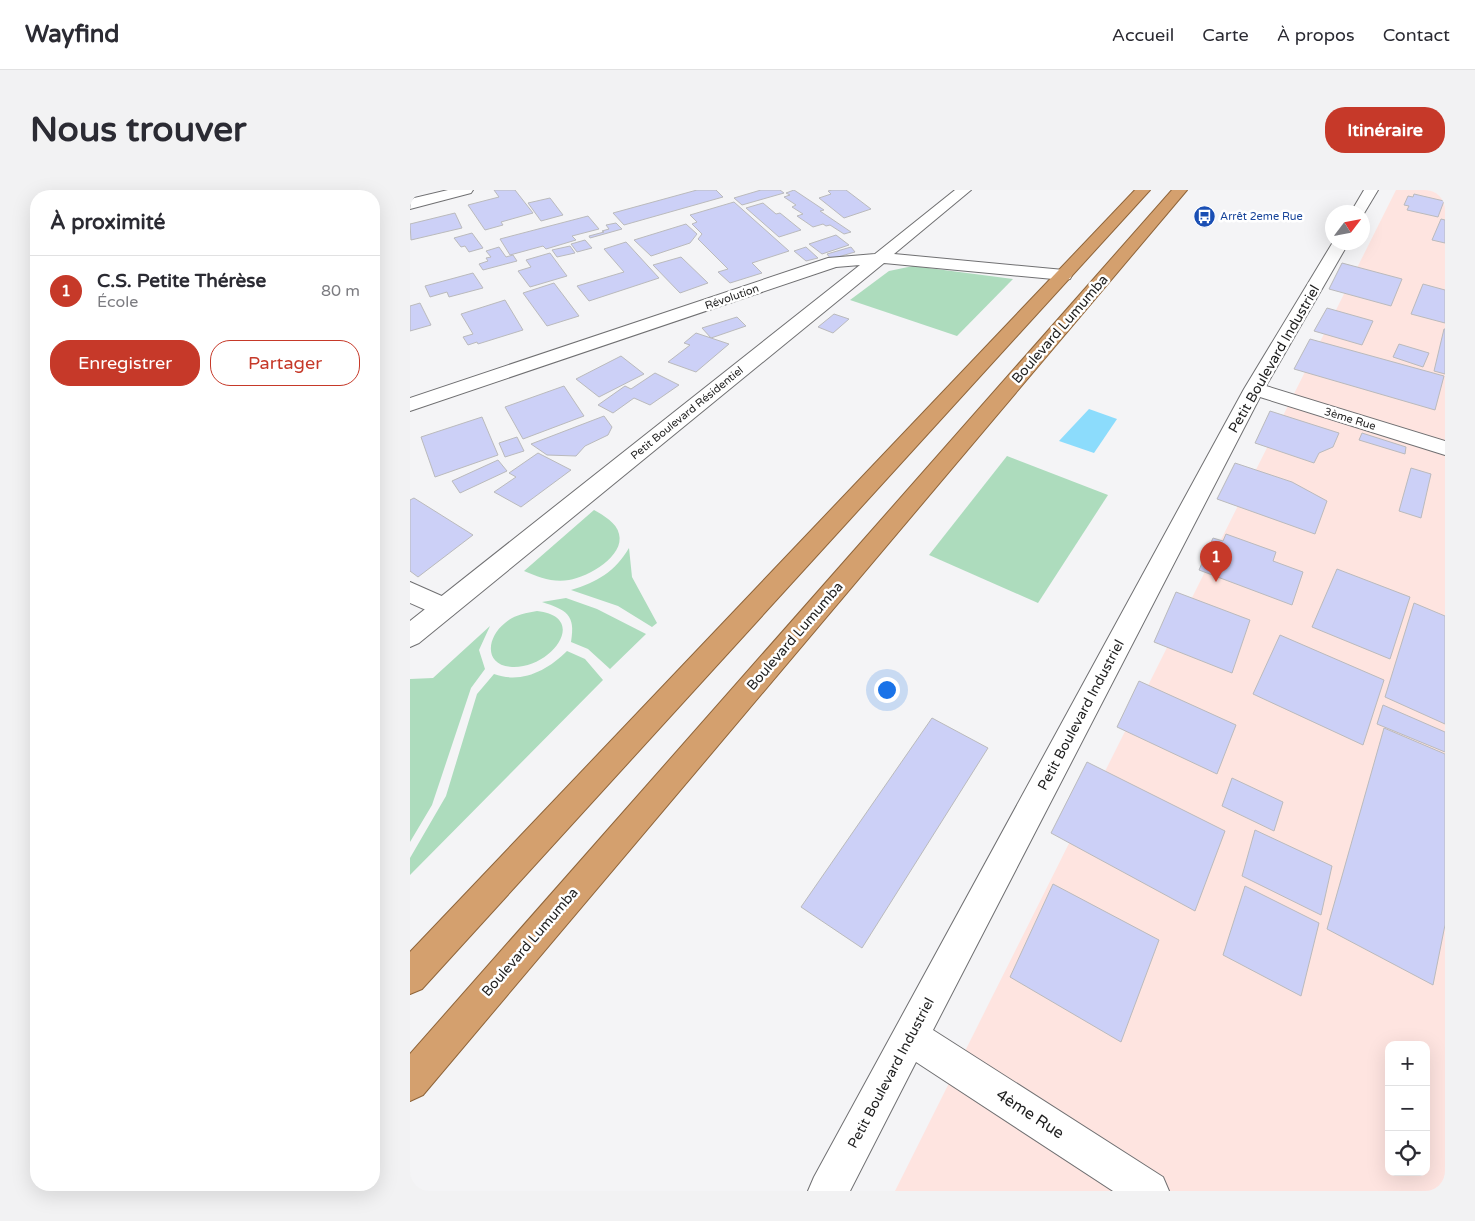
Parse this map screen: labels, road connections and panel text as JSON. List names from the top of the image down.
{
  "streets": {
    "highway": ["Boulevard Lumumba"],
    "street": [
      "Révolution",
      "Petit Boulevard Industriel",
      "Petit Boulevard Résidentiel",
      "3ème Rue",
      "4ème Rue"
    ]
  },
  "crossings": [
    ["Révolution", "Petit Boulevard Résidentiel"],
    ["Petit Boulevard Industriel", "3ème Rue"],
    ["Petit Boulevard Industriel", "4ème Rue"]
  ],
  "places": {
    "bus stop": ["Arrêt 2eme Rue"]
  },
  "north": "top right",
  "page": {
    "header": "Wayfind",
    "nav": [
      "Accueil",
      "Carte",
      "À propos",
      "Contact"
    ],
    "buttons": [
      "Itinéraire",
      ["Enregistrer", "Partager"]
    ],
    "title": "Nous trouver",
    "heading": "À proximité",
    "list": [
      {
        "mark": "1",
        "name": "C.S. Petite Thérèse",
        "note": "École",
        "value": "80 m"
      }
    ],
    "pins": "1",
    "map_buttons": ["+", "−"]
  }
}
